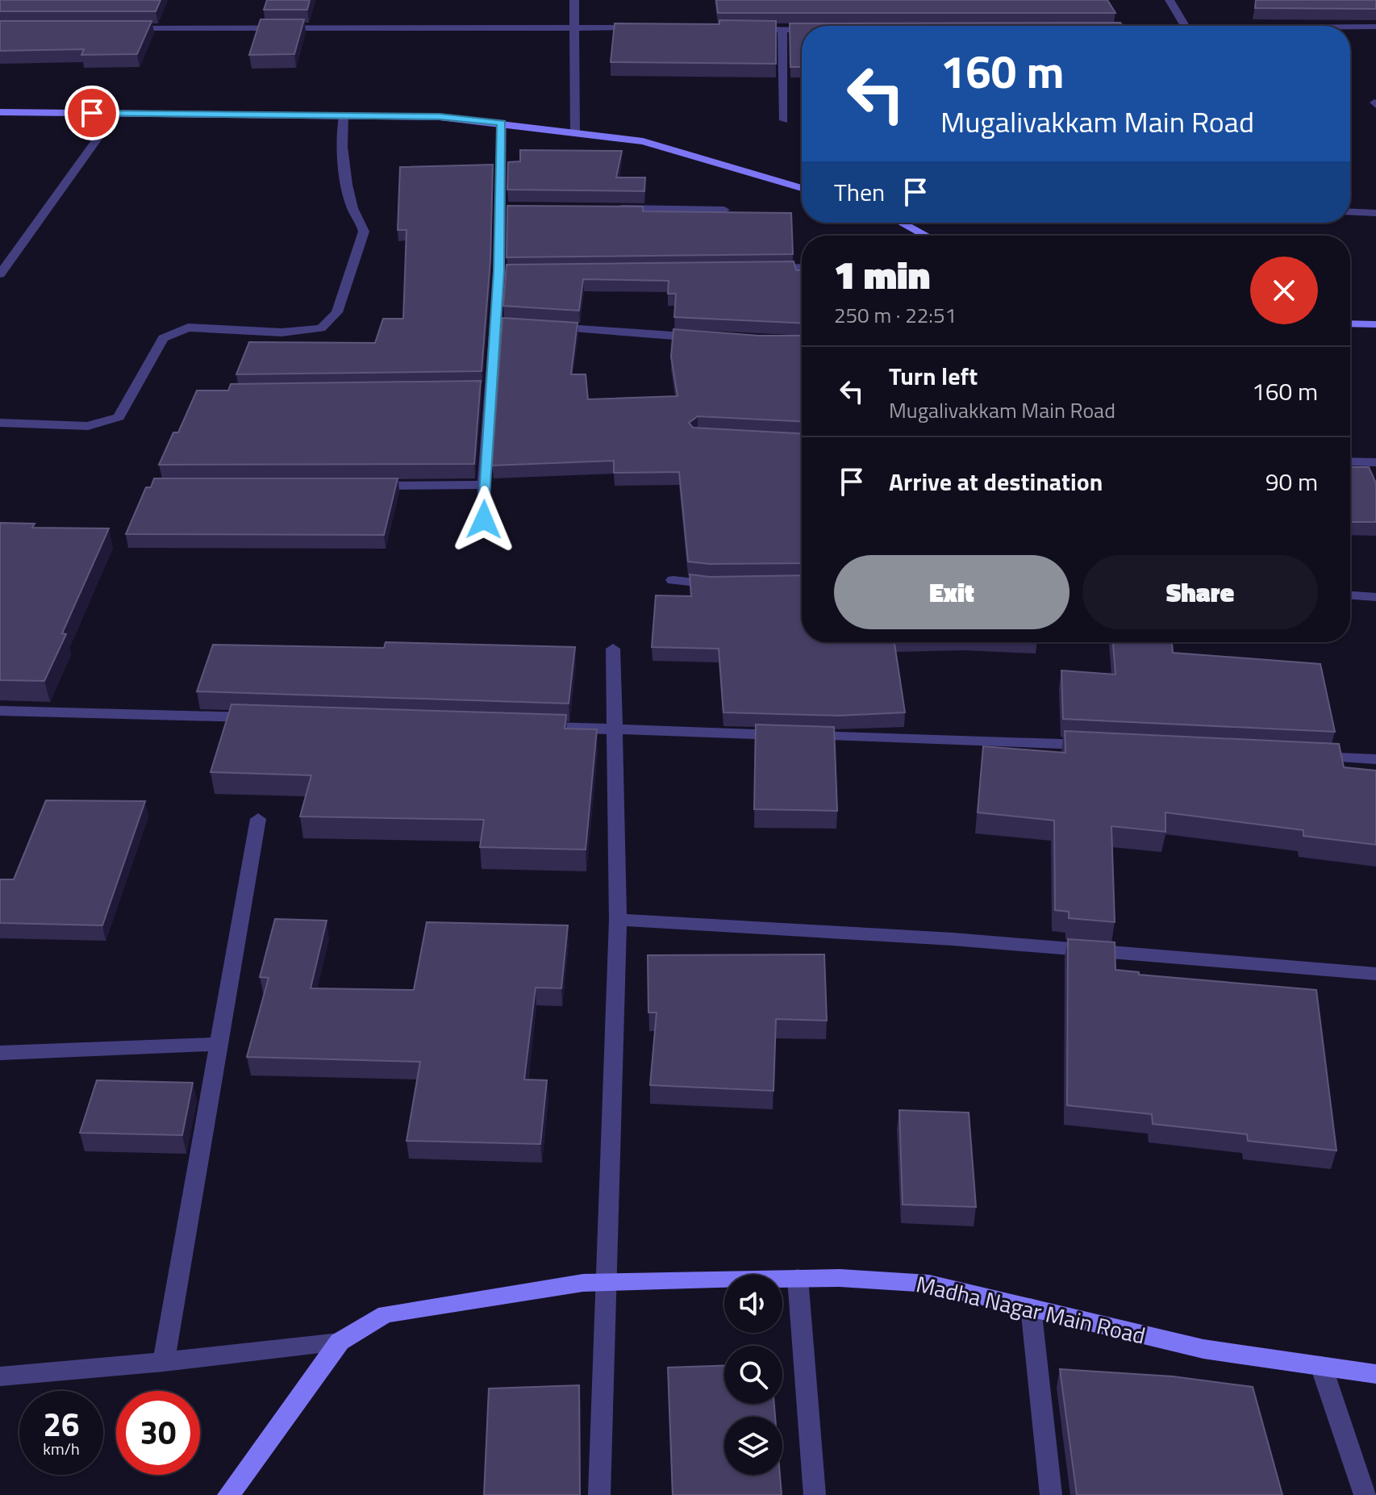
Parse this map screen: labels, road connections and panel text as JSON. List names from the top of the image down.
{
  "streets": {
    "street": ["Madha Nagar Main Road"]
  },
  "page": {
    "turn": ["160 m", "Mugalivakkam Main Road"],
    "then": "Then",
    "heading": ["1 min", "250 m · 22:51"],
    "list": [
      {
        "name": "Turn left",
        "note": "Mugalivakkam Main Road",
        "value": "160 m"
      },
      {
        "name": "Arrive at destination",
        "value": "90 m"
      }
    ],
    "buttons": ["Exit", "Share"],
    "speed": "26 km/h",
    "limit": "30"
  }
}
